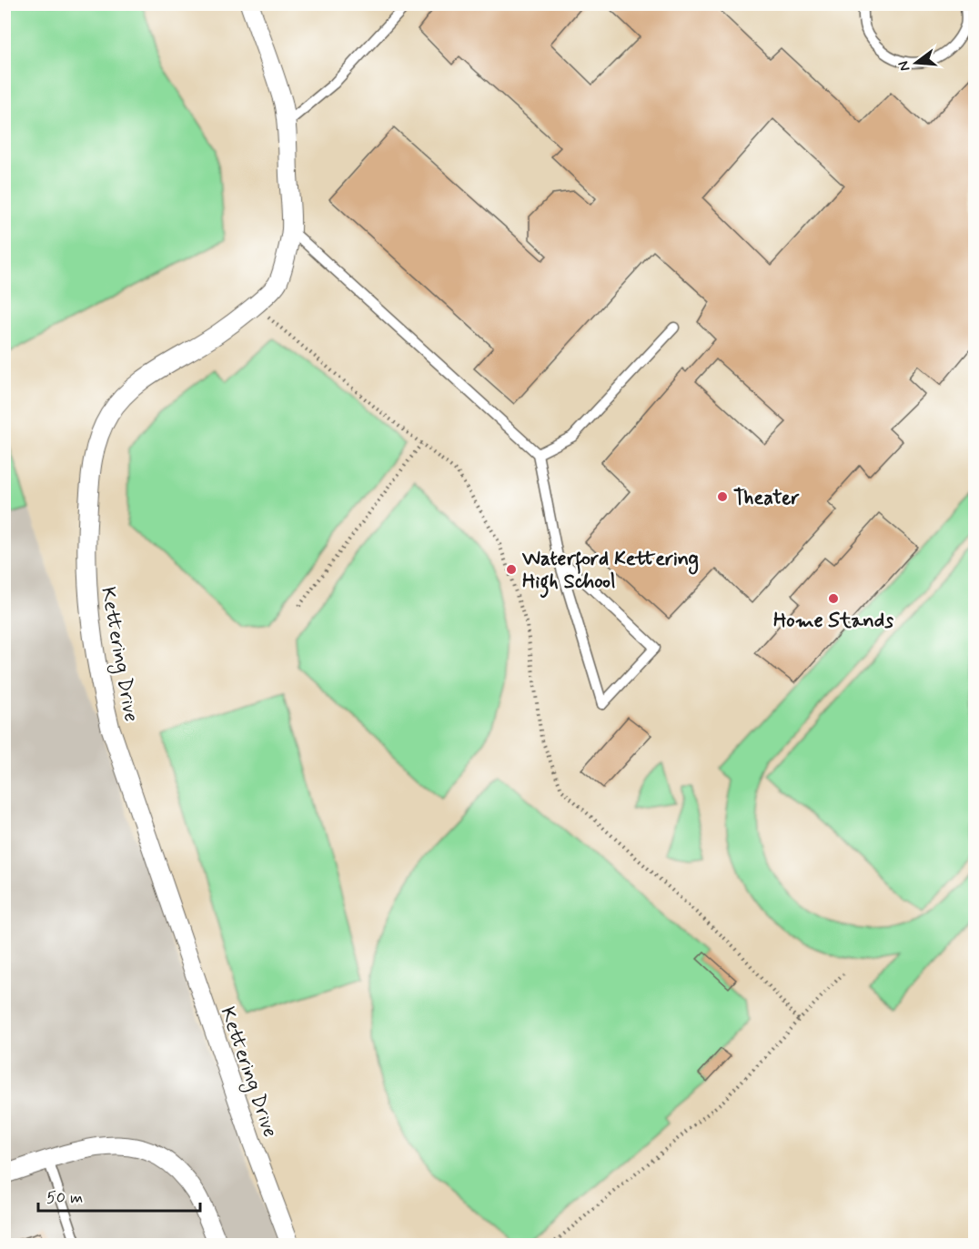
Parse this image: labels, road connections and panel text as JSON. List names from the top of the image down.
{
  "streets": {
    "street": ["Kettering Drive"]
  },
  "places": ["Theater", "Waterford Kettering High School", "Home Stands"],
  "scale_bar": "50 m",
  "north": "left"
}
